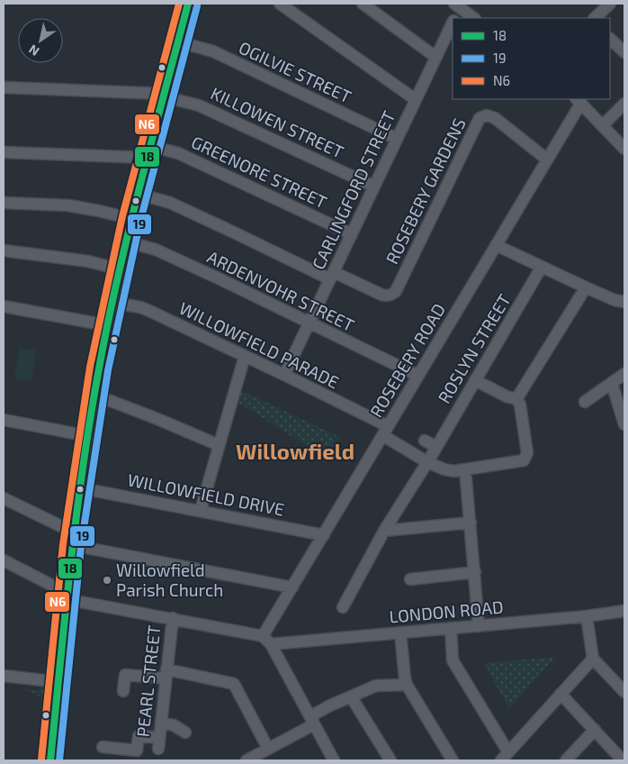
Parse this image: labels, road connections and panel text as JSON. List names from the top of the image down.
{
  "streets": {
    "street": [
      "OGILVIE STREET",
      "KILLOWEN STREET",
      "GREENORE STREET",
      "CARLINGFORD STREET",
      "ROSEBERY GARDENS",
      "ARDENVOHR STREET",
      "WILLOWFIELD PARADE",
      "ROSLYN STREET",
      "ROSEBERY ROAD",
      "WILLOWFIELD DRIVE",
      "LONDON ROAD",
      "PEARL STREET"
    ]
  },
  "crossings": [
    ["OGILVIE STREET", "CARLINGFORD STREET"],
    ["KILLOWEN STREET", "CARLINGFORD STREET"],
    ["GREENORE STREET", "CARLINGFORD STREET"],
    ["CARLINGFORD STREET", "ROSEBERY GARDENS"],
    ["CARLINGFORD STREET", "ARDENVOHR STREET"],
    ["CARLINGFORD STREET", "WILLOWFIELD PARADE"],
    ["ROSEBERY GARDENS", "ROSEBERY ROAD"],
    ["ARDENVOHR STREET", "ROSEBERY ROAD"],
    ["WILLOWFIELD PARADE", "ROSLYN STREET"],
    ["WILLOWFIELD PARADE", "ROSEBERY ROAD"],
    ["ROSEBERY ROAD", "WILLOWFIELD DRIVE"],
    ["ROSEBERY ROAD", "LONDON ROAD"],
    ["LONDON ROAD", "PEARL STREET"]
  ],
  "districts": ["Willowfield"],
  "places": ["Willowfield Parish Church"],
  "lines": ["transit line 18", "transit line N6", "transit line 19"],
  "legend": ["18", "19", "N6"],
  "north": "bottom left"
}
